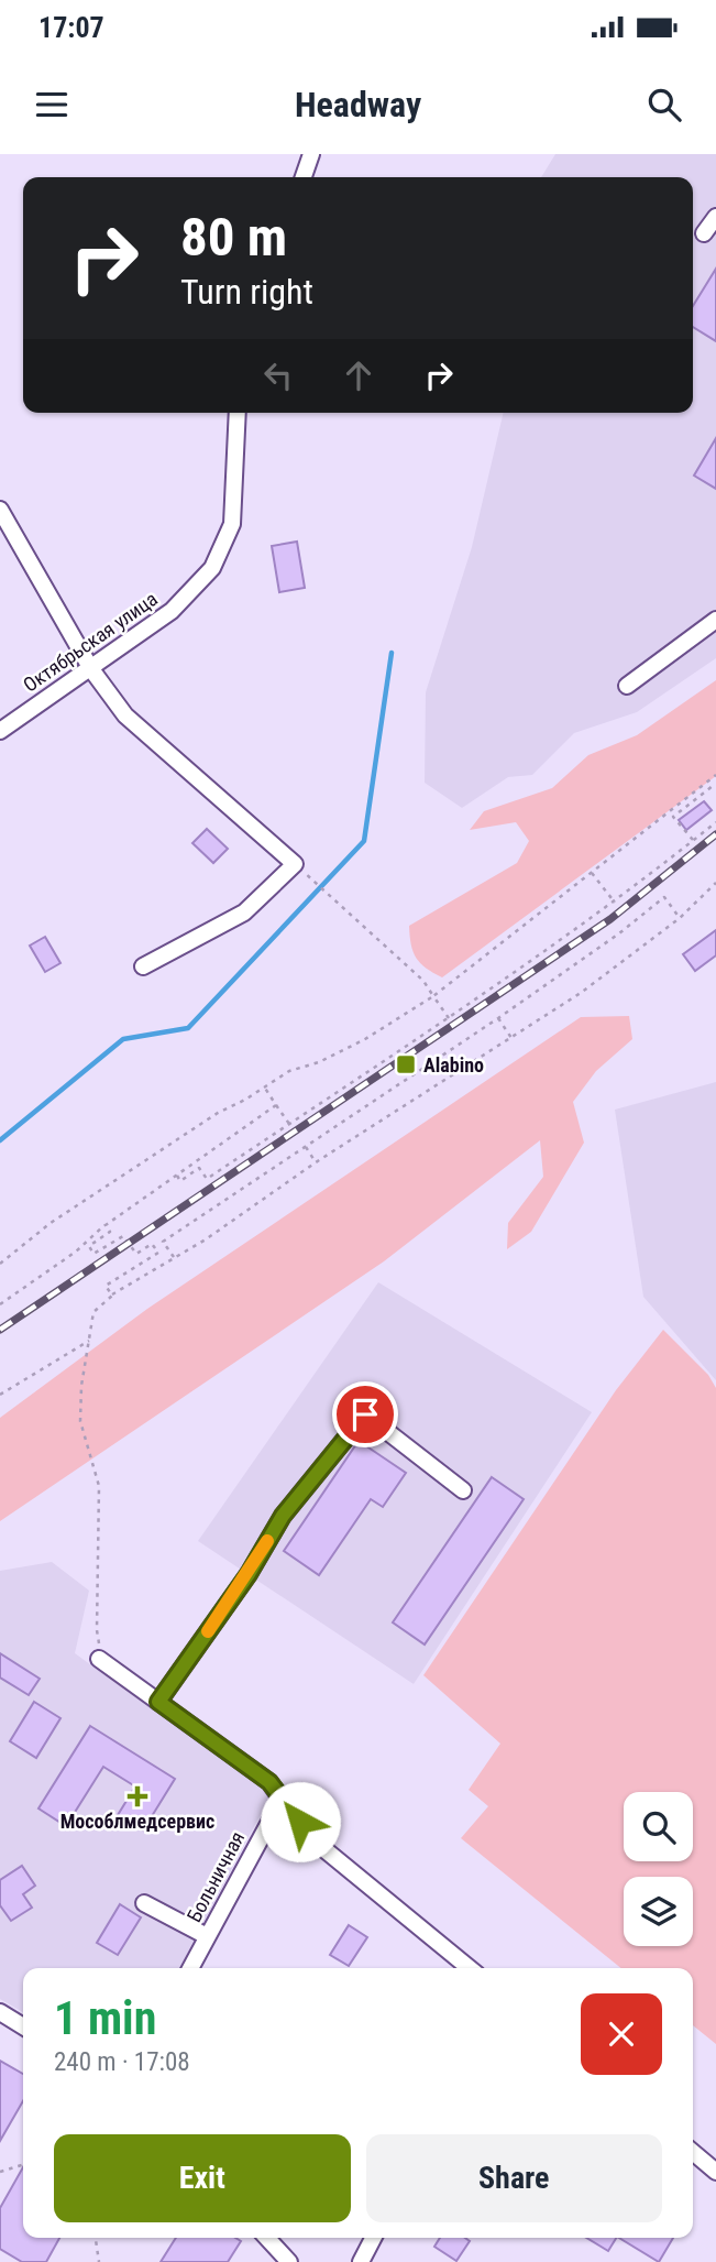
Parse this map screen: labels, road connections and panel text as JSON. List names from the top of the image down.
{
  "streets": {
    "street": ["Октябрьская улица", "Больничная"]
  },
  "places": {
    "transit": ["Alabino"],
    "health": ["Мособлмедсервис"]
  },
  "page": {
    "status": "17:07",
    "header": "Headway",
    "turn": ["80 m", "Turn right"],
    "heading": ["1 min", "240 m · 17:08"],
    "buttons": ["Exit", "Share"]
  }
}
